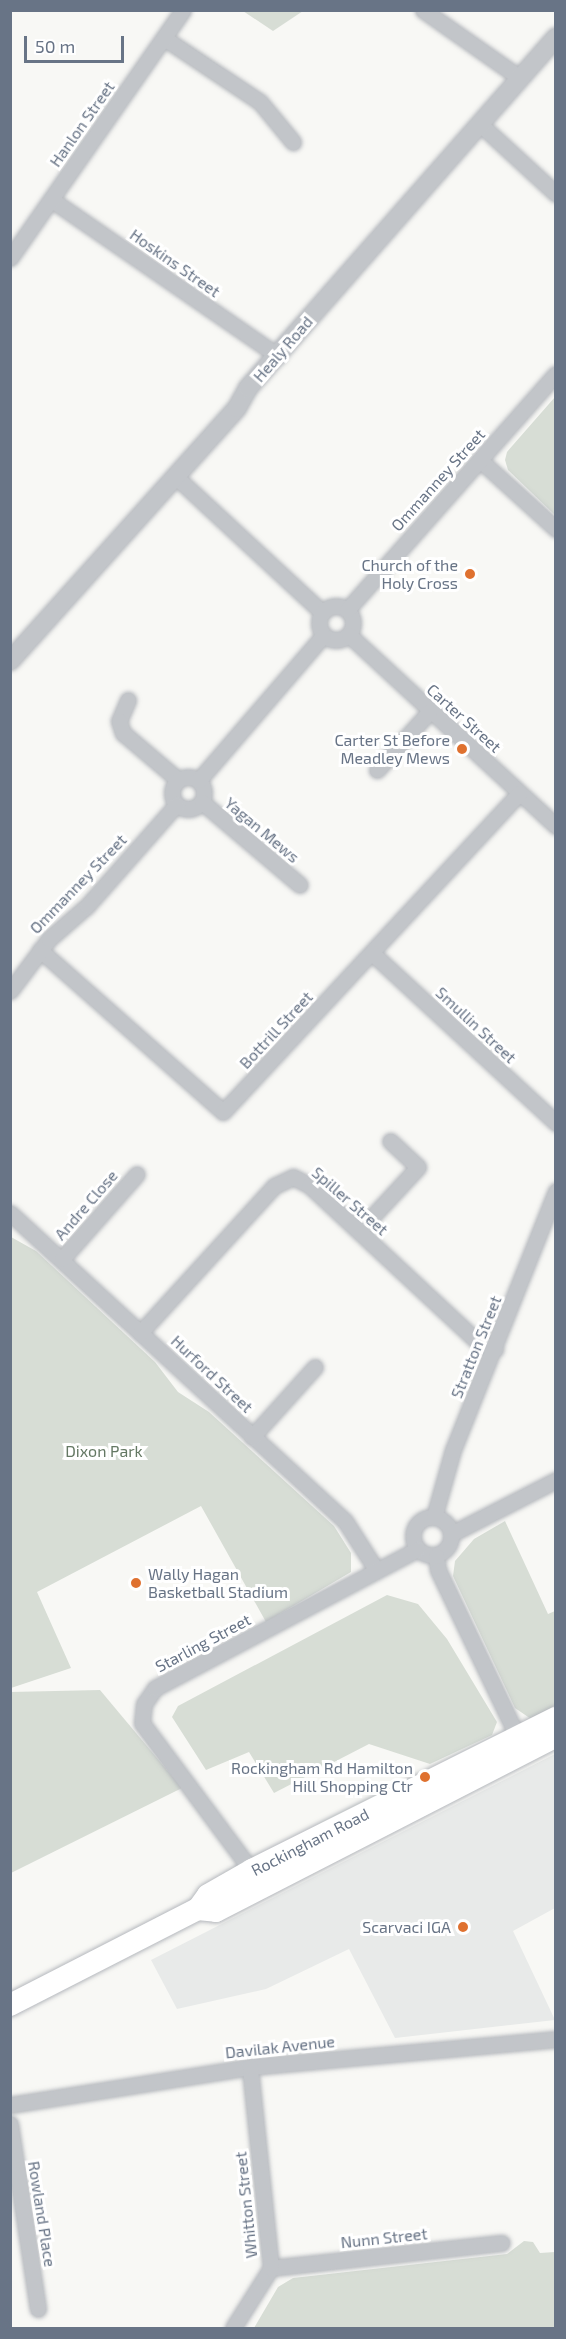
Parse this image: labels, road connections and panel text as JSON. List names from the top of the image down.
{
  "streets": {
    "main road": ["Rockingham Road"],
    "street": [
      "Hanlon Street",
      "Hoskins Street",
      "Healy Road",
      "Ommanney Street",
      "Carter Street",
      "Yagan Mews",
      "Smullin Street",
      "Bottrill Street",
      "Spiller Street",
      "Andre Close",
      "Stratton Street",
      "Hurford Street",
      "Starling Street",
      "Davilak Avenue",
      "Whitton Street",
      "Rowland Place",
      "Nunn Street"
    ]
  },
  "crossings": [
    ["Hanlon Street", "Hoskins Street"],
    ["Hoskins Street", "Healy Road"],
    ["Ommanney Street", "Carter Street"],
    ["Ommanney Street", "Yagan Mews"],
    ["Ommanney Street", "Bottrill Street"],
    ["Carter Street", "Bottrill Street"],
    ["Smullin Street", "Bottrill Street"],
    ["Spiller Street", "Stratton Street"],
    ["Spiller Street", "Hurford Street"],
    ["Andre Close", "Hurford Street"],
    ["Stratton Street", "Starling Street"],
    ["Hurford Street", "Starling Street"],
    ["Starling Street", "Rockingham Road"],
    ["Davilak Avenue", "Whitton Street"],
    ["Whitton Street", "Nunn Street"]
  ],
  "parks": ["Dixon Park"],
  "places": [
    "Church of the Holy Cross",
    "Carter St Before Meadley Mews",
    "Wally Hagan Basketball Stadium",
    "Rockingham Rd Hamilton Hill Shopping Ctr",
    "Scarvaci IGA"
  ],
  "scale_bar": "50 m"
}
